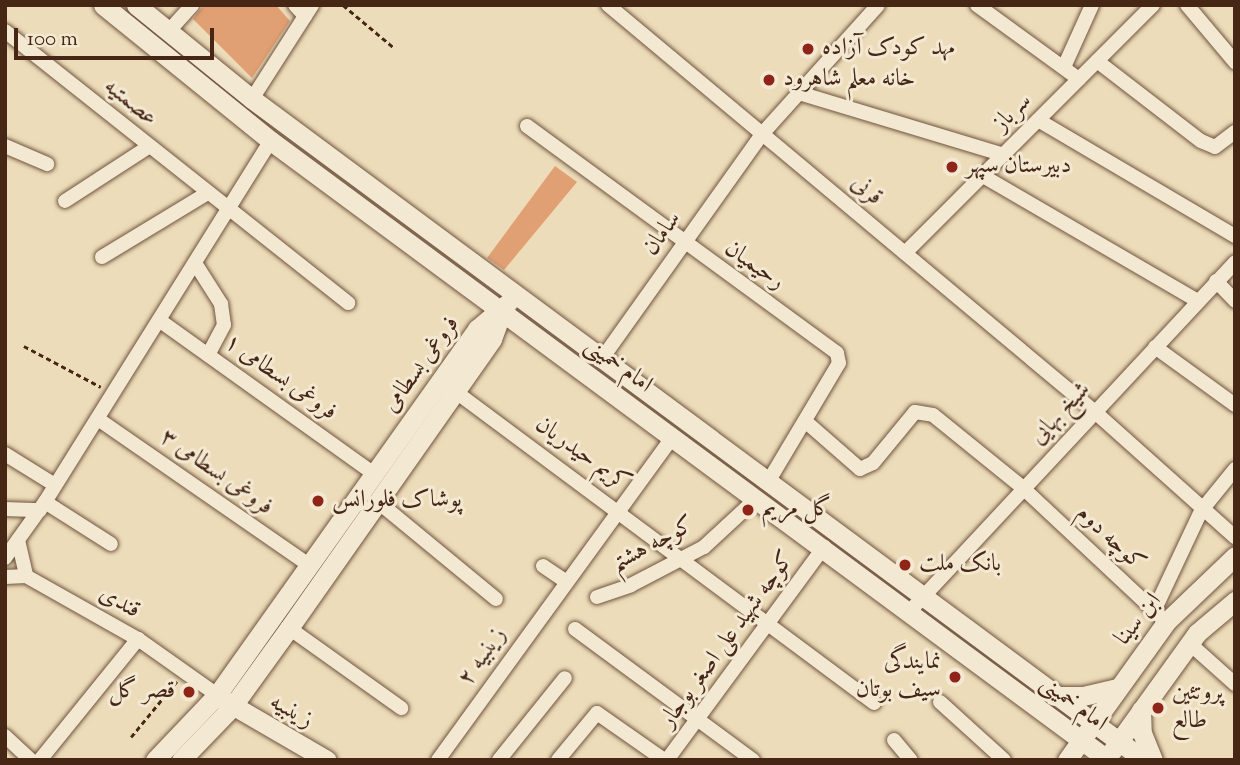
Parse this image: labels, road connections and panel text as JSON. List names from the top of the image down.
{
  "streets": {
    "main road": [
      "فروغی بسطامی",
      "امام خمینی",
      "ابن سینا",
      "زینبیه"
    ],
    "street": [
      "عصمتیه",
      "سرباز",
      "قرنی",
      "سامان",
      "رحیمیان",
      "فروغی بسطامی ۱",
      "شیخ بهایی",
      "کریم حیدریان",
      "فروغی بسطامی ۳",
      "کوچه دوم",
      "کوچه هشتم",
      "قندی",
      "کوچه شهید علی اصغر بوجار",
      "زینبیه ۲"
    ]
  },
  "crossings": [
    ["سرباز", "قرنی"],
    ["قرنی", "سامان"],
    ["قرنی", "شیخ بهایی"],
    ["سامان", "رحیمیان"],
    ["سامان", "امام خمینی"],
    ["رحیمیان", "امام خمینی"],
    ["رحیمیان", "کوچه دوم"],
    ["رحیمیان", "کوچه هشتم"],
    ["فروغی بسطامی", "امام خمینی"],
    ["فروغی بسطامی", "فروغی بسطامی ۱"],
    ["فروغی بسطامی", "کریم حیدریان"],
    ["فروغی بسطامی", "فروغی بسطامی ۳"],
    ["فروغی بسطامی", "قندی"],
    ["فروغی بسطامی", "زینبیه"],
    ["امام خمینی", "شیخ بهایی"],
    ["امام خمینی", "کوچه هشتم"],
    ["امام خمینی", "ابن سینا"],
    ["امام خمینی", "کوچه شهید علی اصغر بوجار"],
    ["امام خمینی", "زینبیه ۲"],
    ["شیخ بهایی", "کوچه دوم"],
    ["کریم حیدریان", "کوچه هشتم"],
    ["کریم حیدریان", "کوچه شهید علی اصغر بوجار"],
    ["کریم حیدریان", "زینبیه ۲"],
    ["کوچه دوم", "ابن سینا"],
    ["قندی", "زینبیه"]
  ],
  "places": [
    "مهد کودک آزاده",
    "خانه معلم شاهرود",
    "دبیرستان سپهر",
    "پوشاک فلورانس",
    "گل مریم",
    "بانک ملت",
    "نمایندگی سیف بوتان",
    "قصر گل",
    "پروتئین طالع"
  ],
  "scale_bar": "100 m"
}
